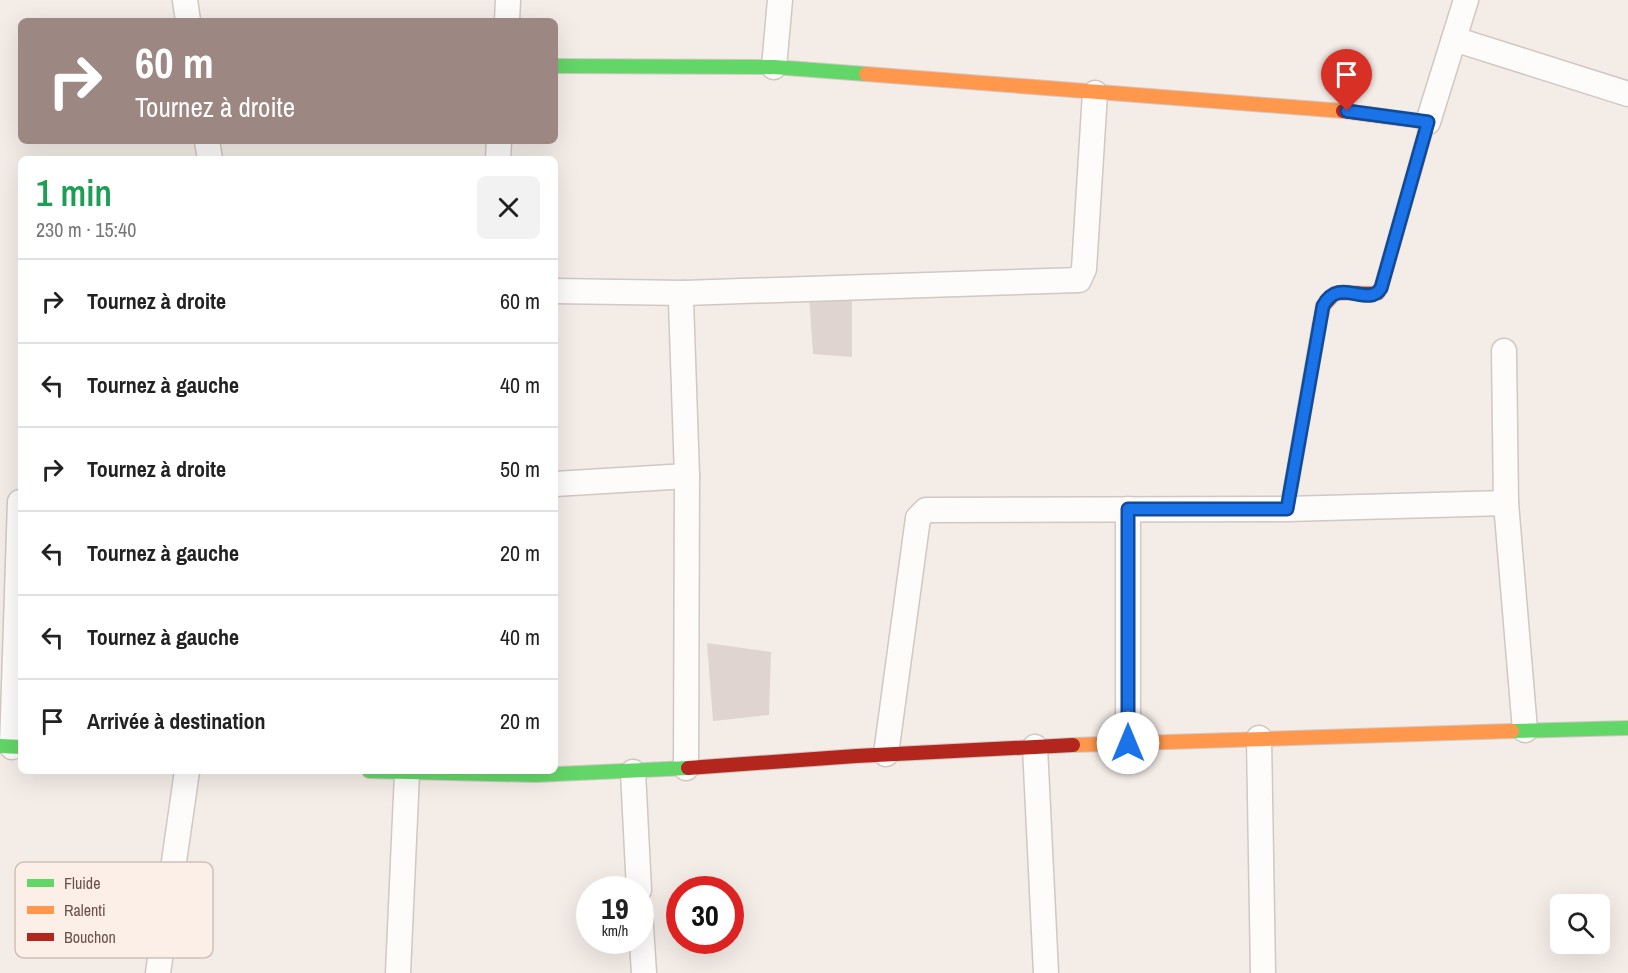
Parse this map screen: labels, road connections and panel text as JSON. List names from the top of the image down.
{
  "legend": ["Fluide", "Ralenti", "Bouchon"],
  "page": {
    "turn": ["60 m", "Tournez à droite"],
    "heading": ["1 min", "230 m · 15:40"],
    "list": [
      {
        "name": "Tournez à droite",
        "value": "60 m"
      },
      {
        "name": "Tournez à gauche",
        "value": "40 m"
      },
      {
        "name": "Tournez à droite",
        "value": "50 m"
      },
      {
        "name": "Tournez à gauche",
        "value": "20 m"
      },
      {
        "name": "Tournez à gauche",
        "value": "40 m"
      },
      {
        "name": "Arrivée à destination",
        "value": "20 m"
      }
    ],
    "speed": "19 km/h",
    "limit": "30"
  }
}
